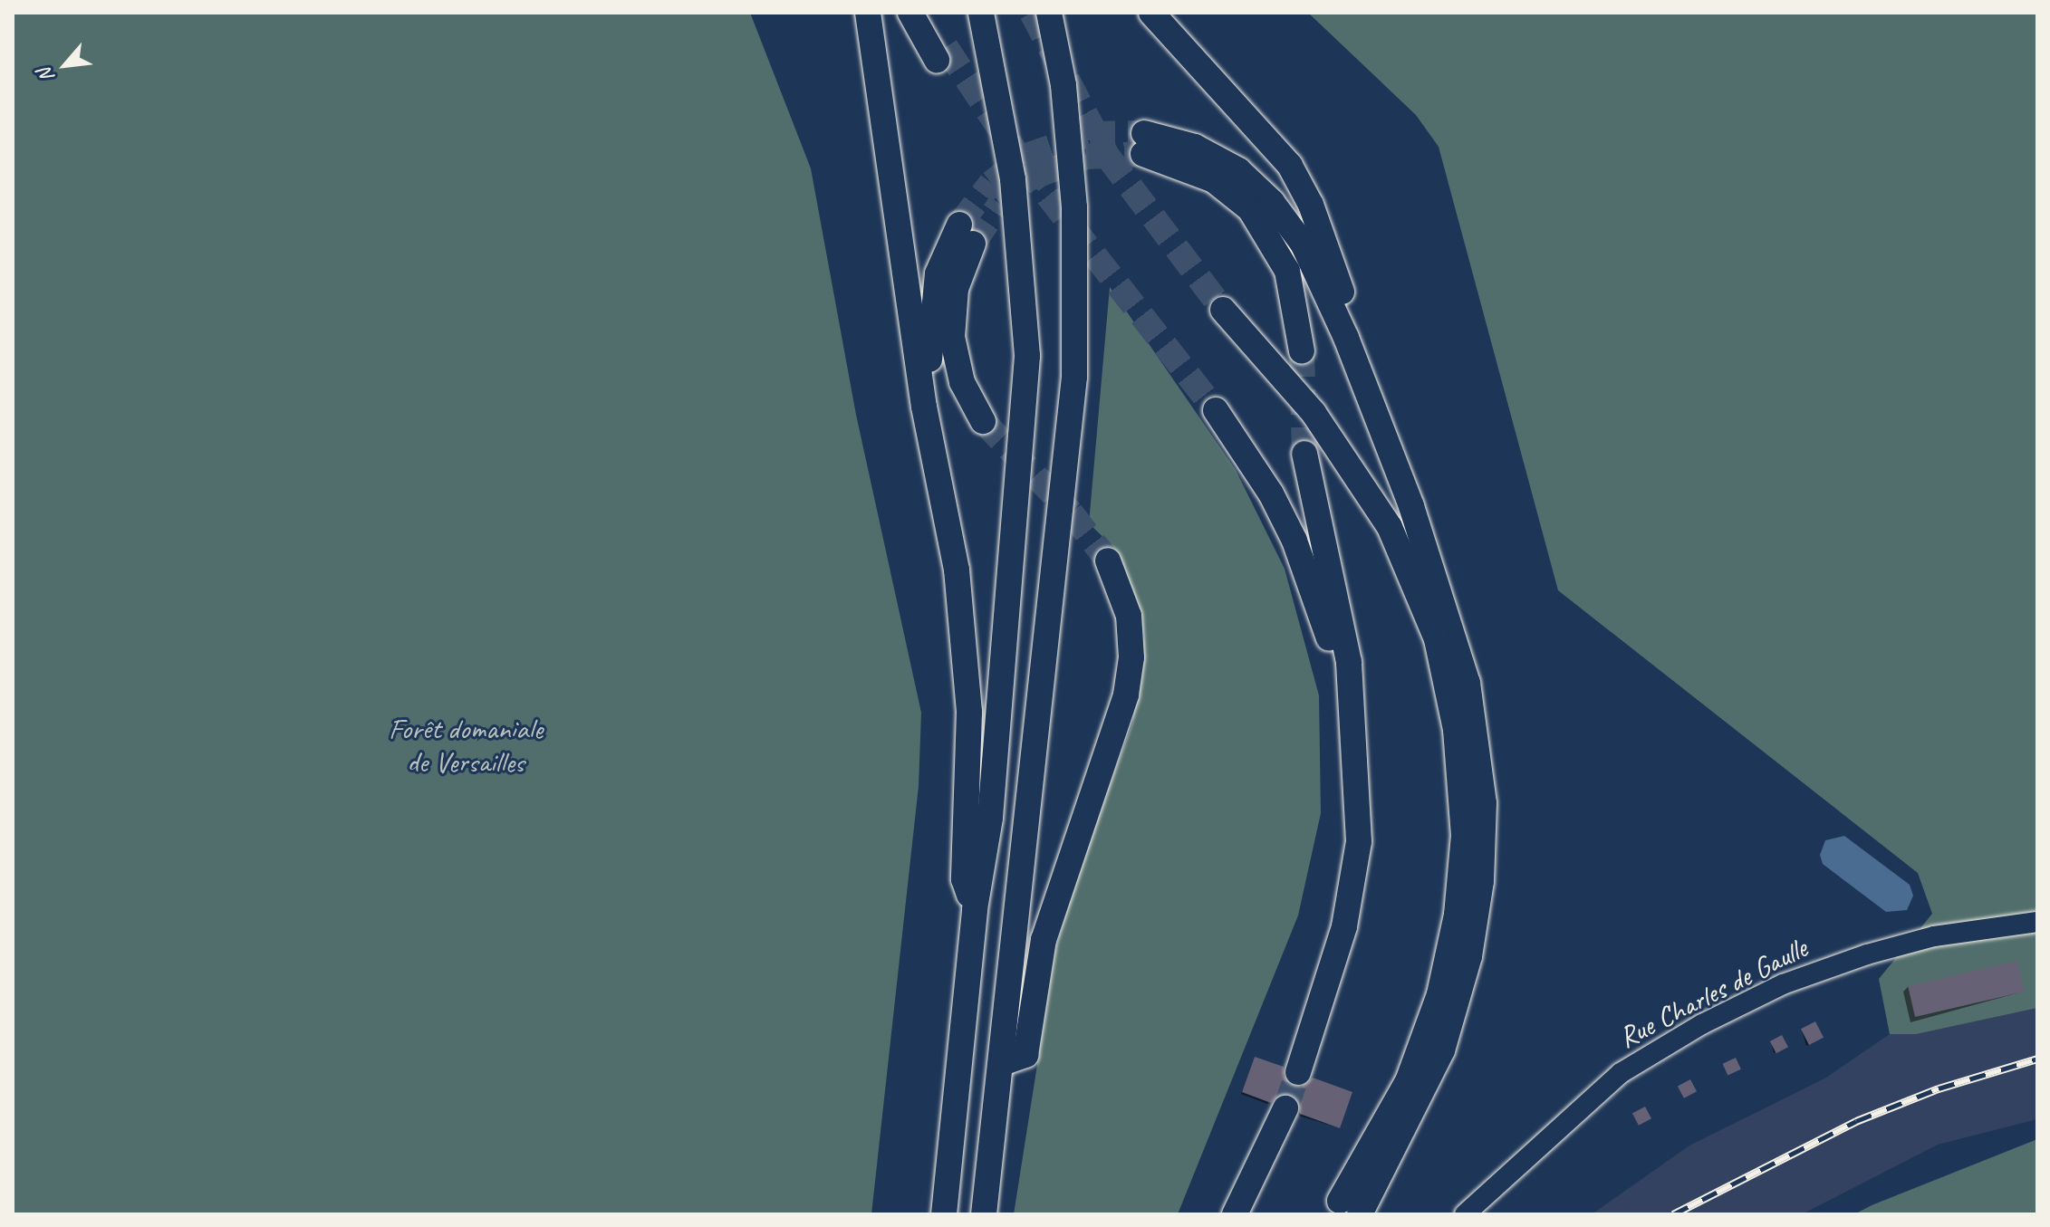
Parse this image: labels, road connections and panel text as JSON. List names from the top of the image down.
{
  "streets": {
    "main road": ["Rue Charles de Gaulle"]
  },
  "parks": ["Forêt domaniale de Versailles"],
  "north": "bottom left"
}
